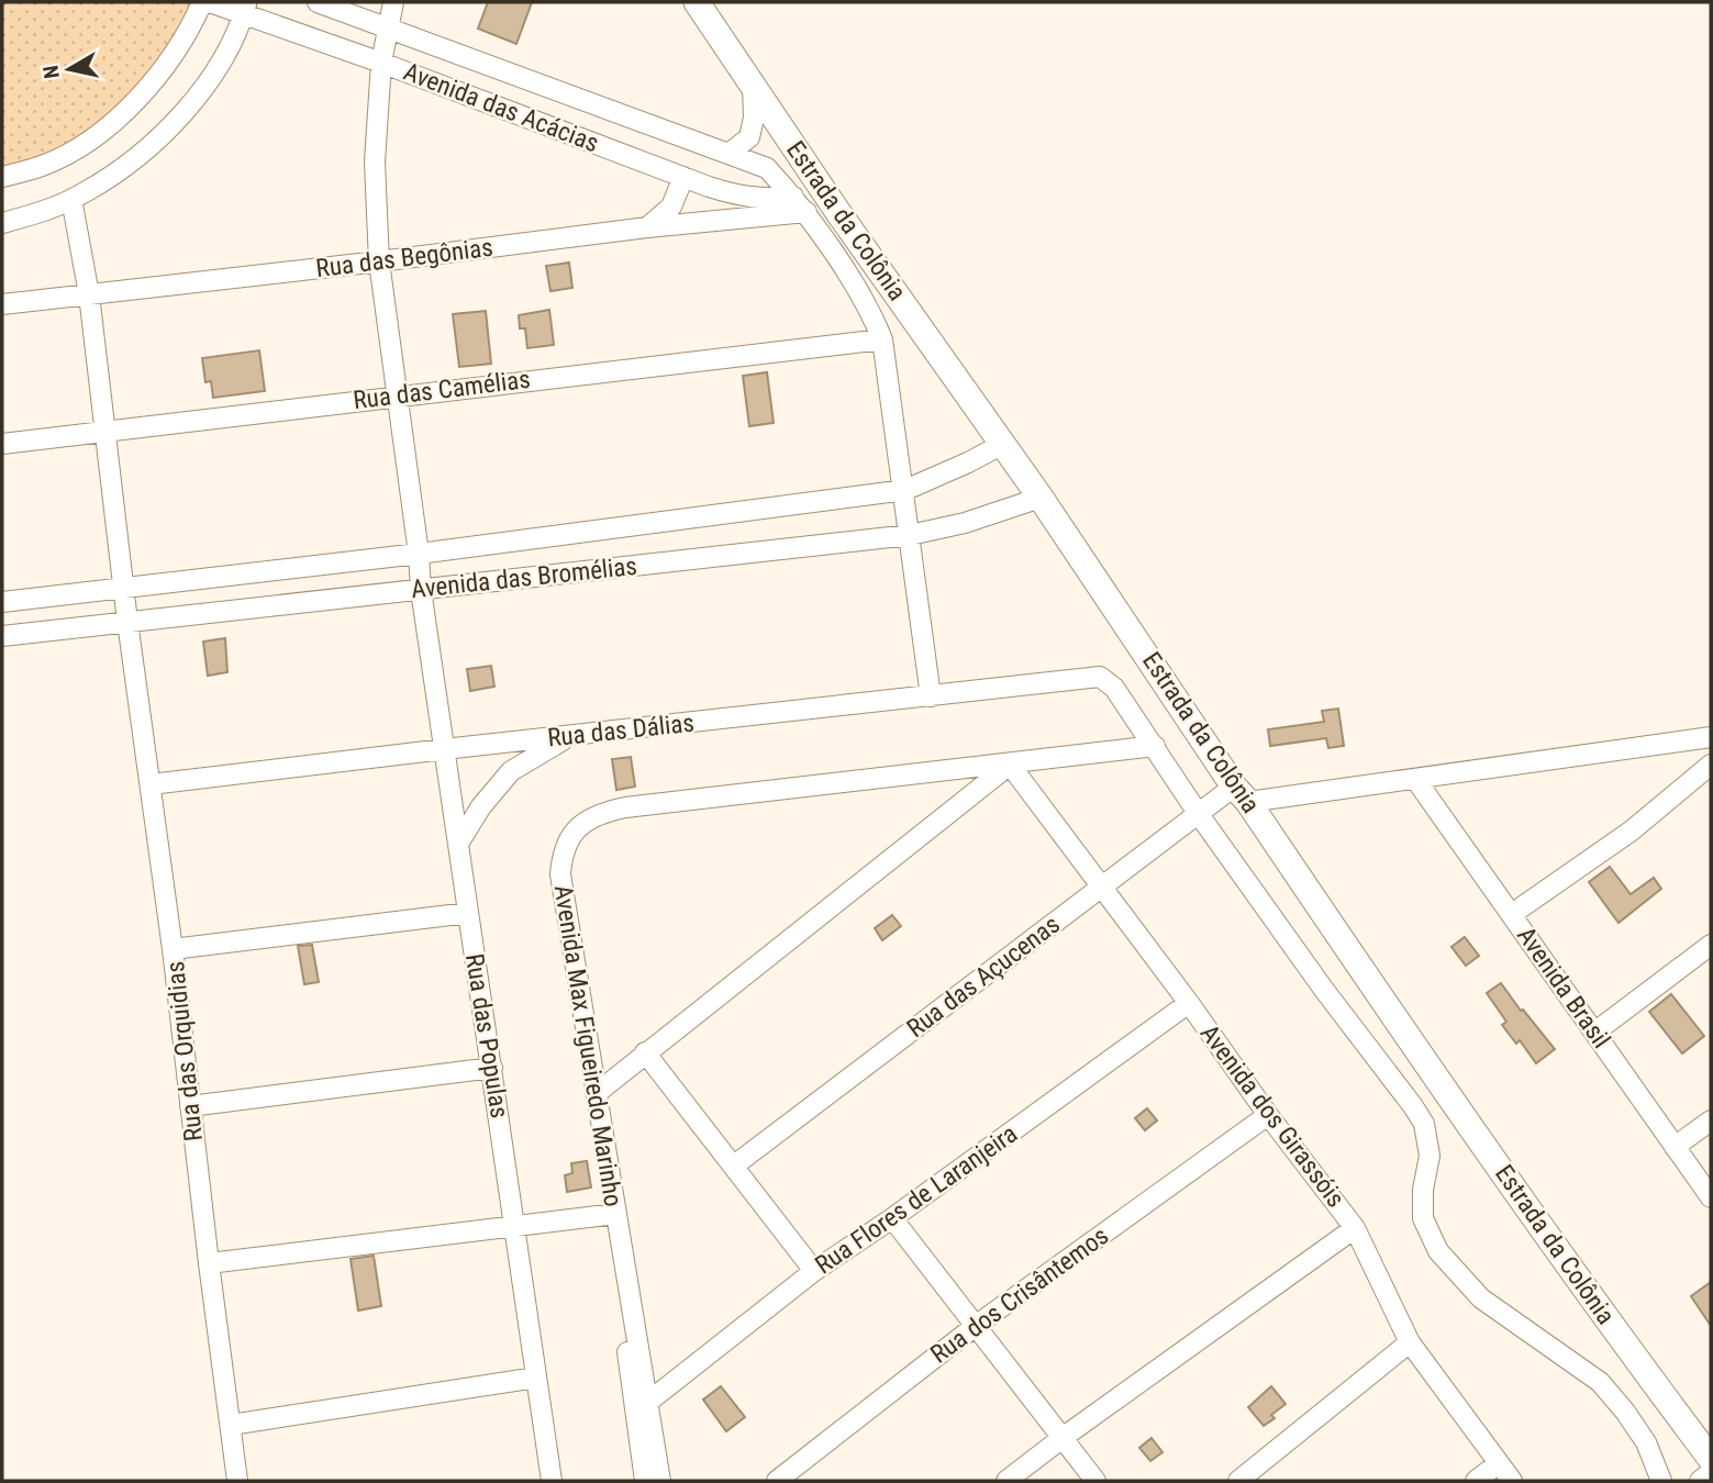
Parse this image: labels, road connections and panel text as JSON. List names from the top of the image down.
{
  "streets": {
    "main road": ["Estrada da Colônia"],
    "street": [
      "Avenida das Acácias",
      "Rua das Begônias",
      "Rua das Camélias",
      "Avenida das Bromélias",
      "Rua das Dálias",
      "Rua das Açucenas",
      "Avenida Brasil",
      "Rua das Populas",
      "Avenida Max Figueiredo Marinho",
      "Rua das Orquidias",
      "Avenida dos Girassóis",
      "Rua Flores de Laranjeira",
      "Rua dos Crisântemos"
    ]
  },
  "crossings": [
    ["Avenida das Acácias", "Rua das Begônias"],
    ["Avenida das Acácias", "Rua das Populas"],
    ["Estrada da Colônia", "Avenida das Bromélias"],
    ["Estrada da Colônia", "Rua das Açucenas"],
    ["Rua das Begônias", "Rua das Populas"],
    ["Rua das Begônias", "Rua das Orquidias"],
    ["Rua das Camélias", "Rua das Populas"],
    ["Rua das Camélias", "Rua das Orquidias"],
    ["Avenida das Bromélias", "Rua das Populas"],
    ["Avenida das Bromélias", "Rua das Orquidias"],
    ["Rua das Dálias", "Rua das Populas"],
    ["Rua das Dálias", "Avenida Max Figueiredo Marinho"],
    ["Rua das Dálias", "Rua das Orquidias"],
    ["Rua das Açucenas", "Avenida dos Girassóis"],
    ["Avenida Max Figueiredo Marinho", "Avenida dos Girassóis"],
    ["Avenida Max Figueiredo Marinho", "Rua Flores de Laranjeira"],
    ["Avenida dos Girassóis", "Rua Flores de Laranjeira"],
    ["Avenida dos Girassóis", "Rua dos Crisântemos"]
  ],
  "north": "left"
}
